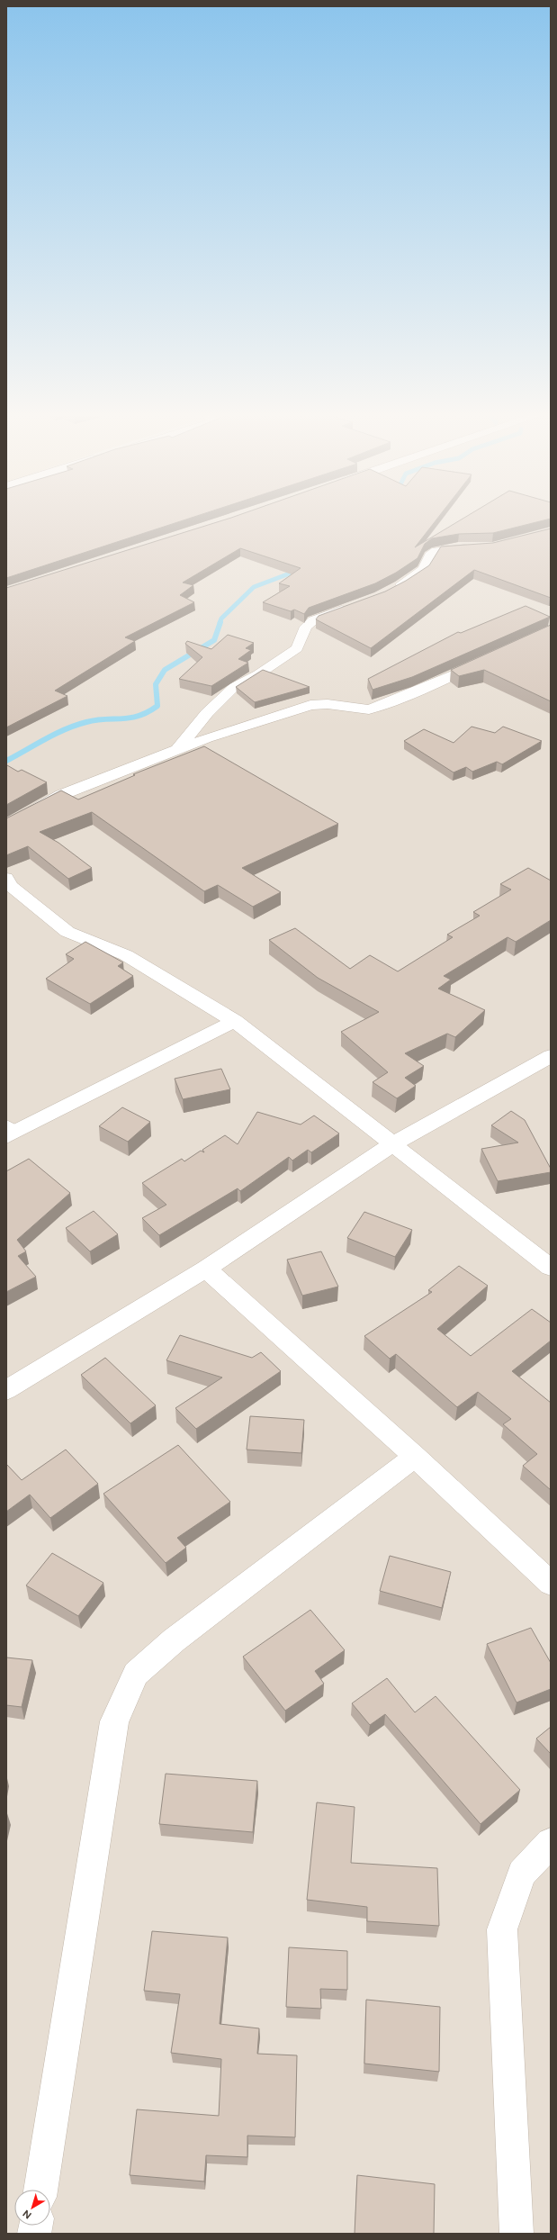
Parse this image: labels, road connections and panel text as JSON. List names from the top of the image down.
{
  "north": "bottom left"
}
